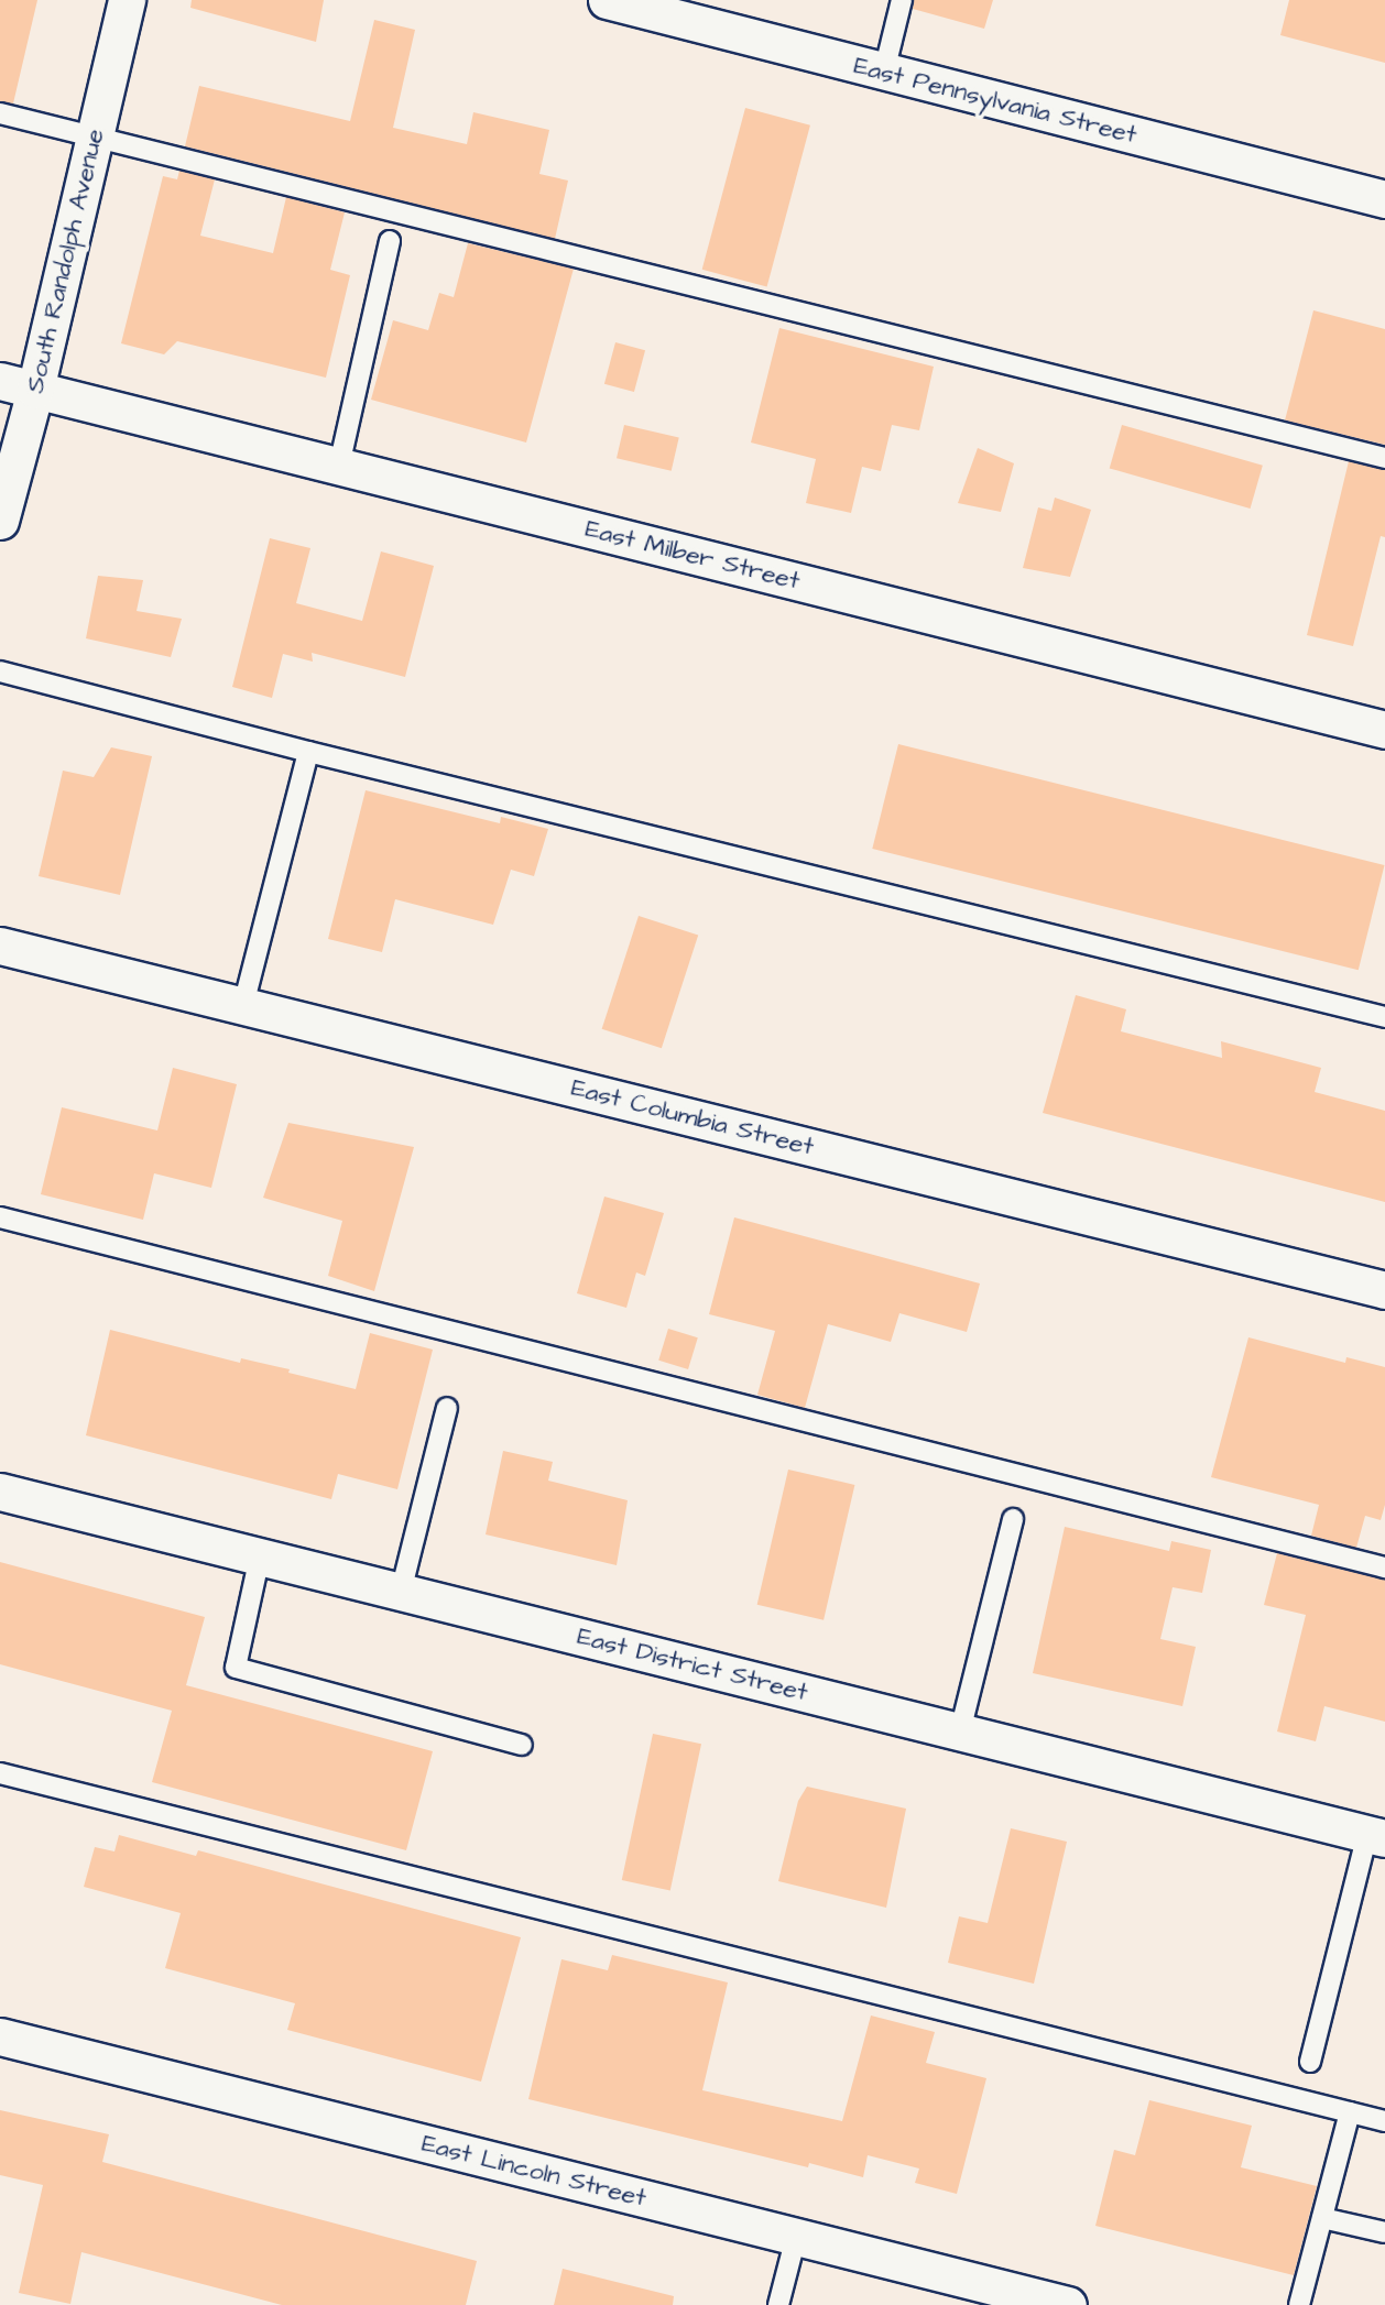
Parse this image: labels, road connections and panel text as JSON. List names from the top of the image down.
{
  "streets": {
    "street": [
      "East Pennsylvania Street",
      "South Randolph Avenue",
      "East Milber Street",
      "East Columbia Street",
      "East District Street",
      "East Lincoln Street"
    ]
  },
  "crossings": [
    ["South Randolph Avenue", "East Milber Street"]
  ]
}
